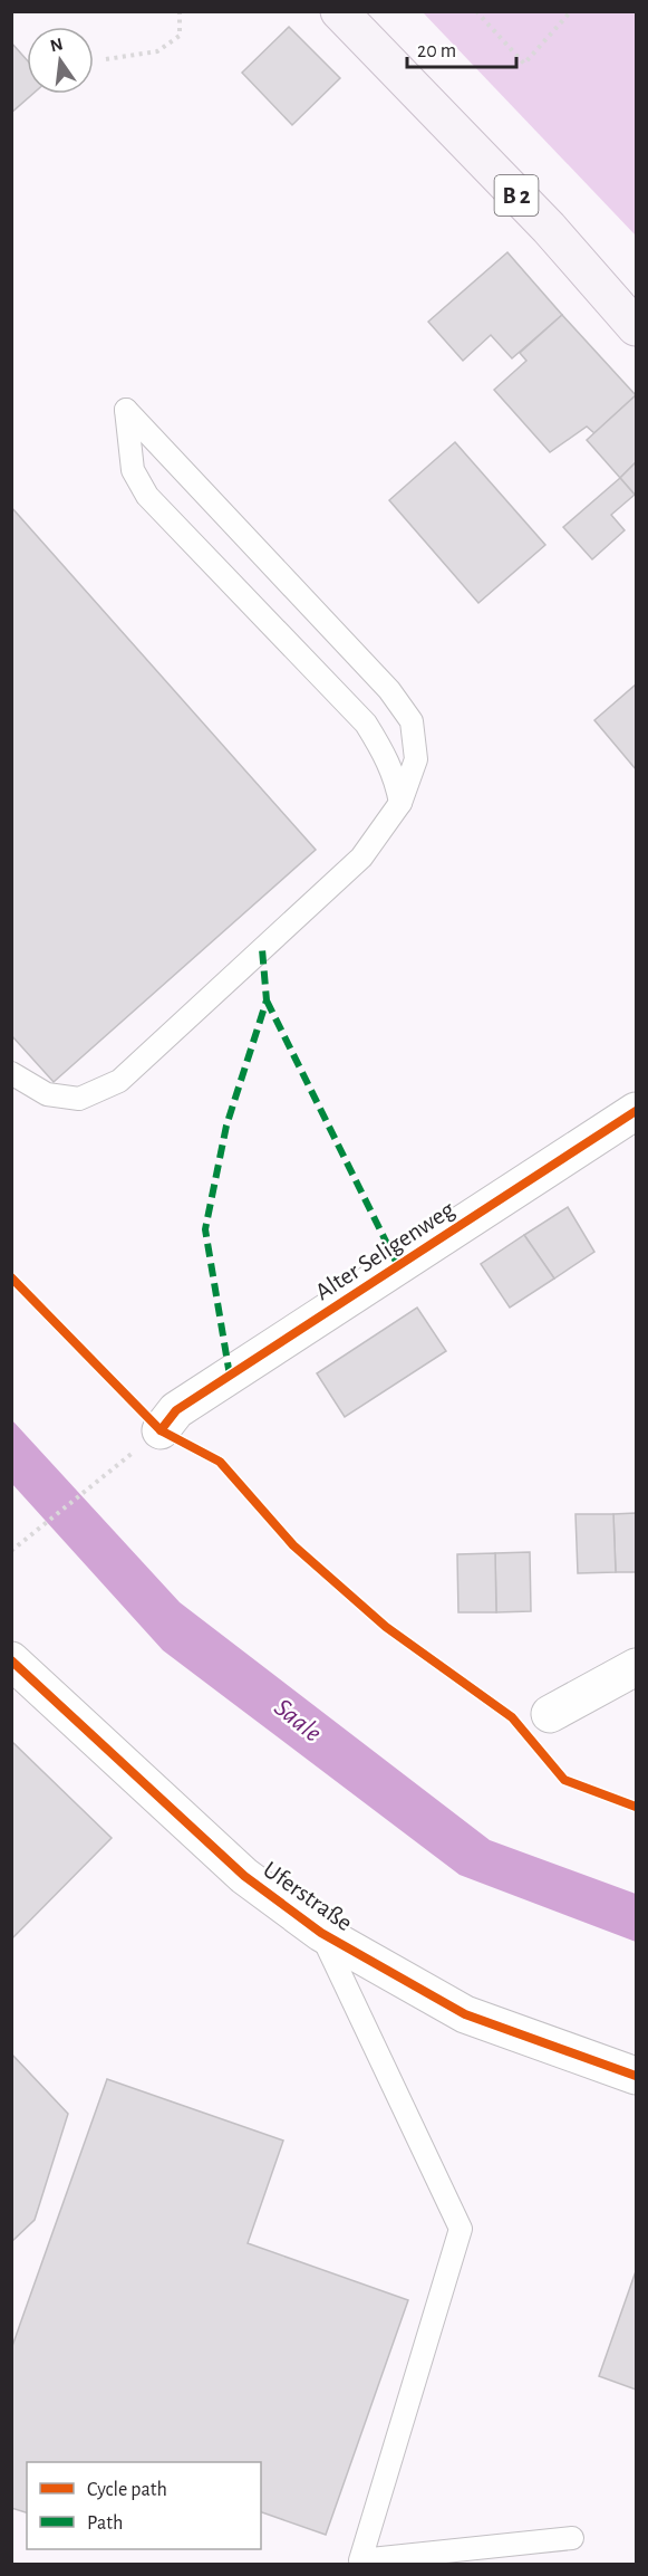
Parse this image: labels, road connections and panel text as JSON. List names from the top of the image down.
{
  "streets": {
    "main road": ["B 2"],
    "street": ["Alter Seligenweg", "Uferstraße"]
  },
  "water": ["Saale"],
  "legend": ["Cycle path", "Path"],
  "scale_bar": "20 m",
  "north": "top"
}
